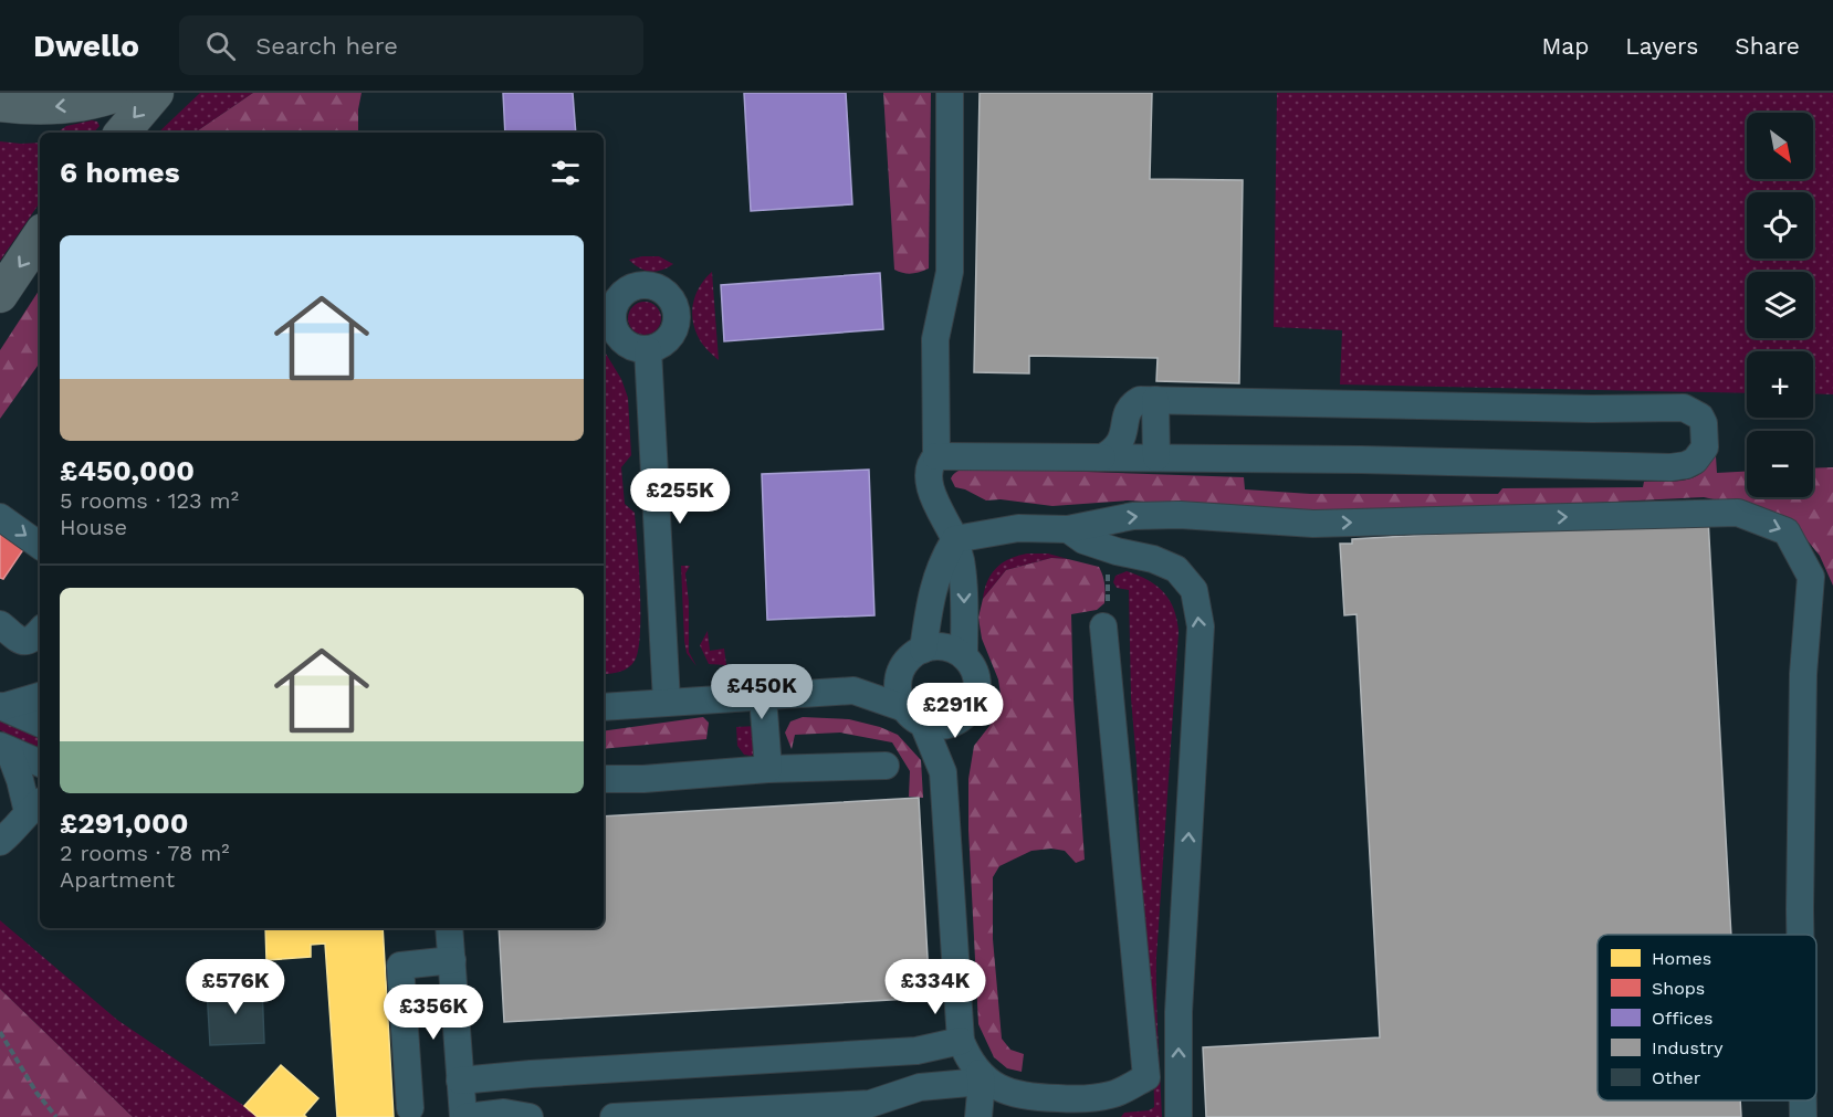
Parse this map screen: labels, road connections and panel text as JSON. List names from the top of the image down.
{
  "legend": [
    "Homes",
    "Shops",
    "Offices",
    "Industry",
    "Other"
  ],
  "north": "bottom right",
  "page": {
    "header": "Dwello",
    "search": "Search here",
    "nav": ["Map", "Layers", "Share"],
    "map_buttons": ["+", "−"],
    "heading": "6 homes",
    "list": [
      {
        "name": "£450,000",
        "note": "5 rooms · 123 m² · House"
      },
      {
        "name": "£291,000",
        "note": "2 rooms · 78 m² · Apartment"
      }
    ],
    "price": [
      "£255K",
      "£450K",
      "£291K",
      "£576K",
      "£334K",
      "£356K"
    ]
  }
}
